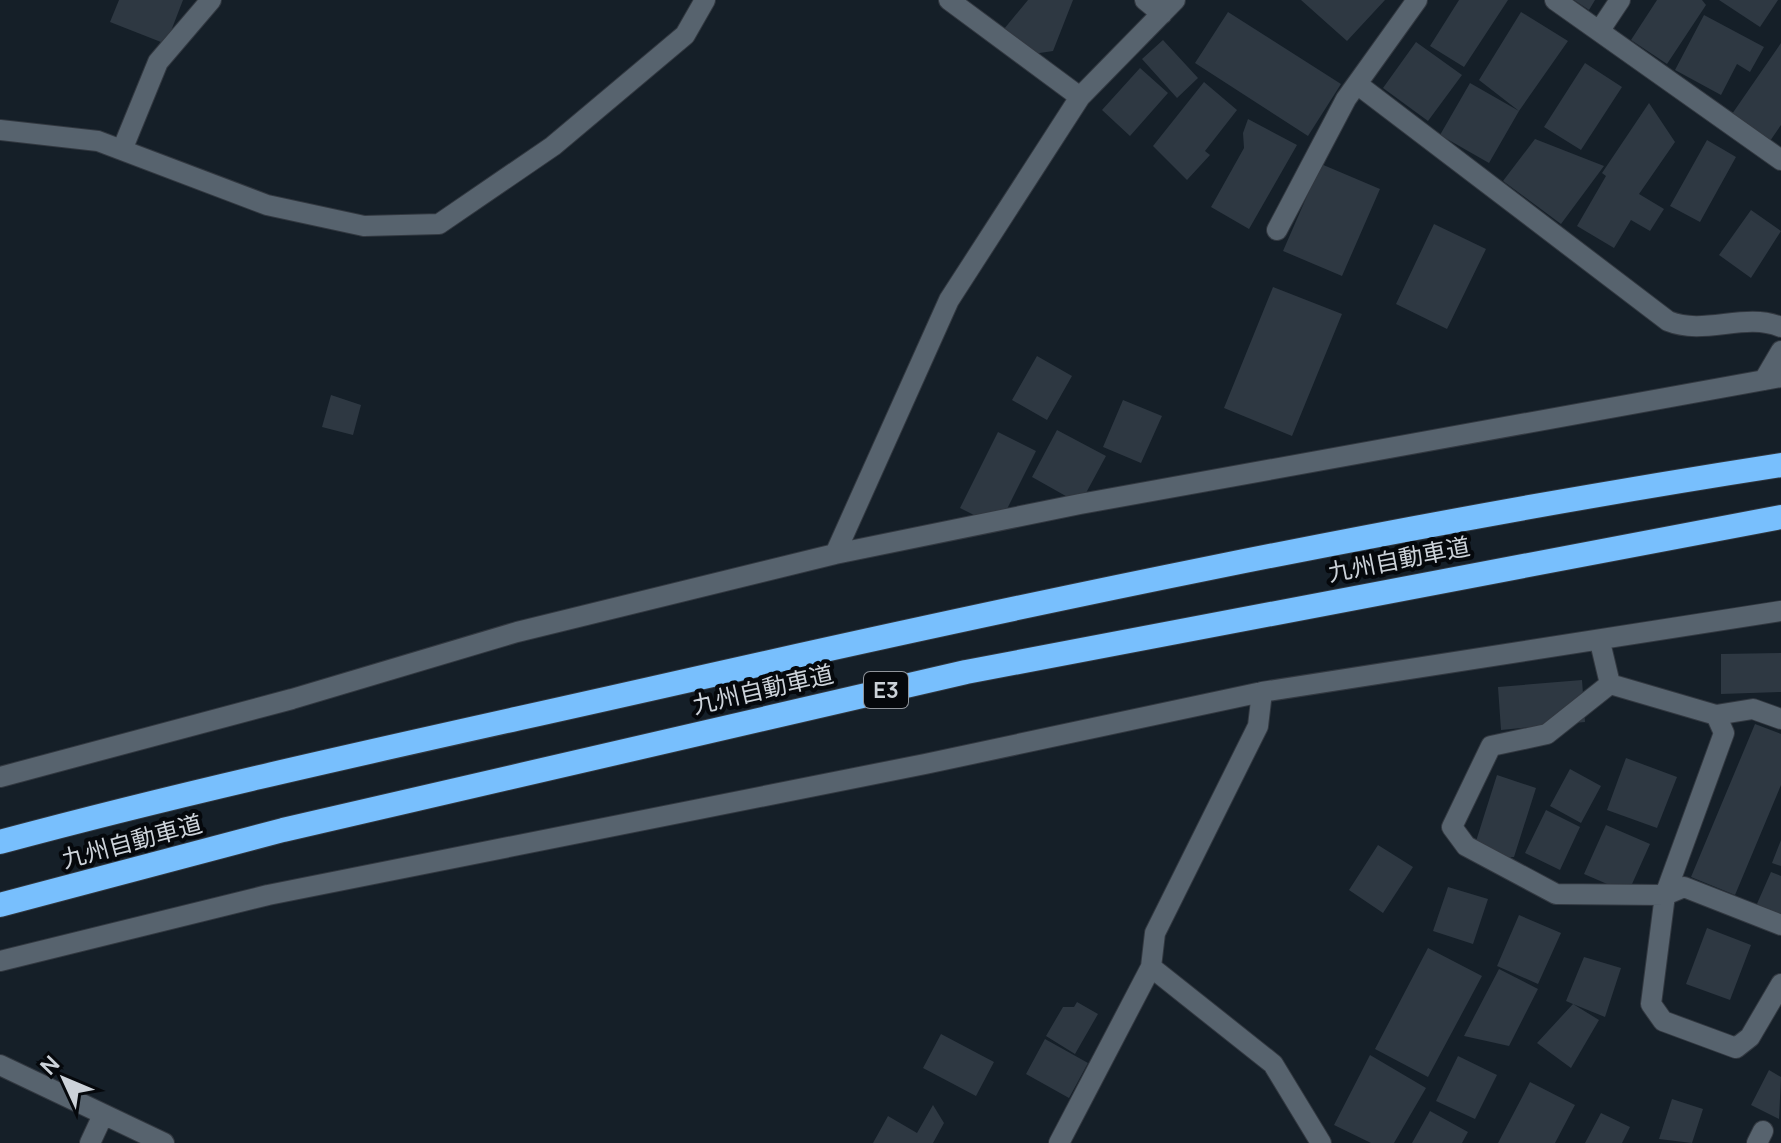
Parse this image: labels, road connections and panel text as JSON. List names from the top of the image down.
{
  "streets": {
    "highway": ["九州自動車道", "E3"]
  },
  "north": "top left"
}
